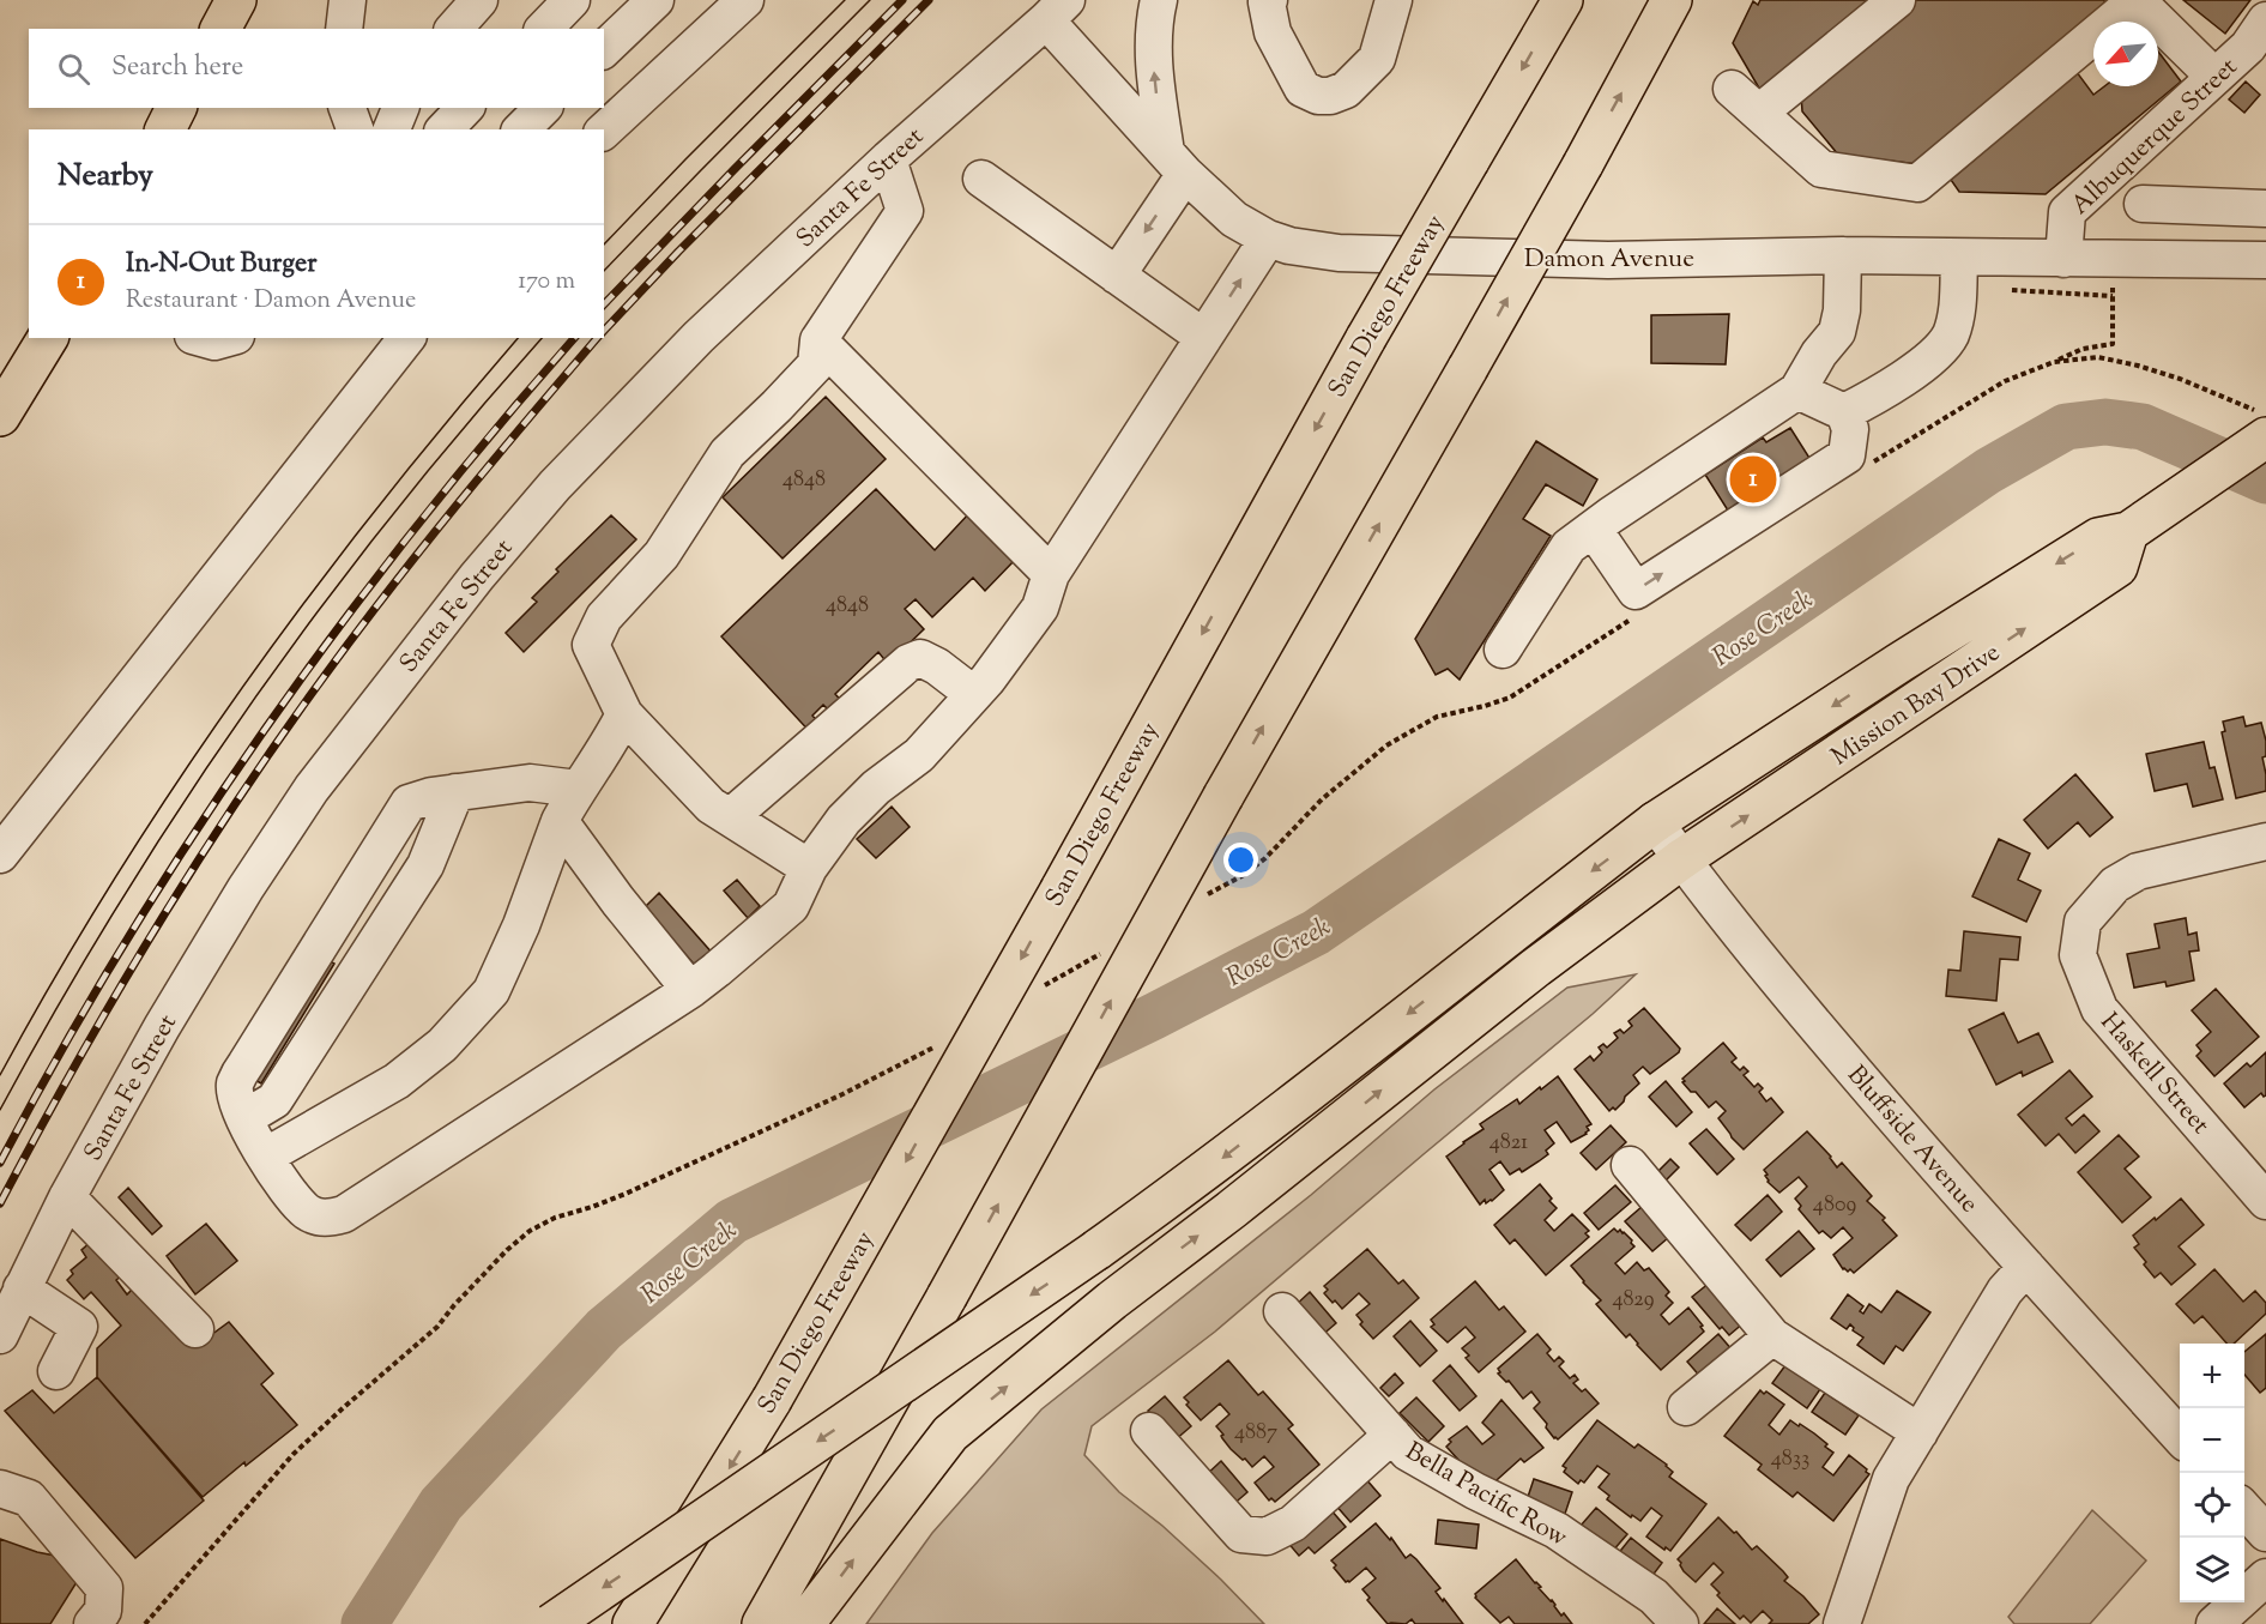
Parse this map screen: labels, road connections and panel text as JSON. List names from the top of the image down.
{
  "streets": {
    "main road": ["San Diego Freeway", "Mission Bay Drive"],
    "street": [
      "Albuquerque Street",
      "Santa Fe Street",
      "Damon Avenue",
      "Haskell Street",
      "Bluffside Avenue",
      "Bella Pacific Row"
    ]
  },
  "crossings": [
    ["Albuquerque Street", "Damon Avenue"],
    ["Santa Fe Street", "Damon Avenue"],
    ["Mission Bay Drive", "Bluffside Avenue"]
  ],
  "water": ["Rose Creek"],
  "house_numbers": [
    "4848",
    "4848",
    "4821",
    "4809",
    "4829",
    "4887",
    "4833"
  ],
  "north": "bottom left",
  "page": {
    "search": "Search here",
    "heading": "Nearby",
    "list": [
      {
        "mark": "1",
        "name": "In-N-Out Burger",
        "note": "Restaurant · Damon Avenue",
        "value": "170 m"
      }
    ],
    "pins": "1",
    "map_buttons": ["+", "−"]
  }
}
